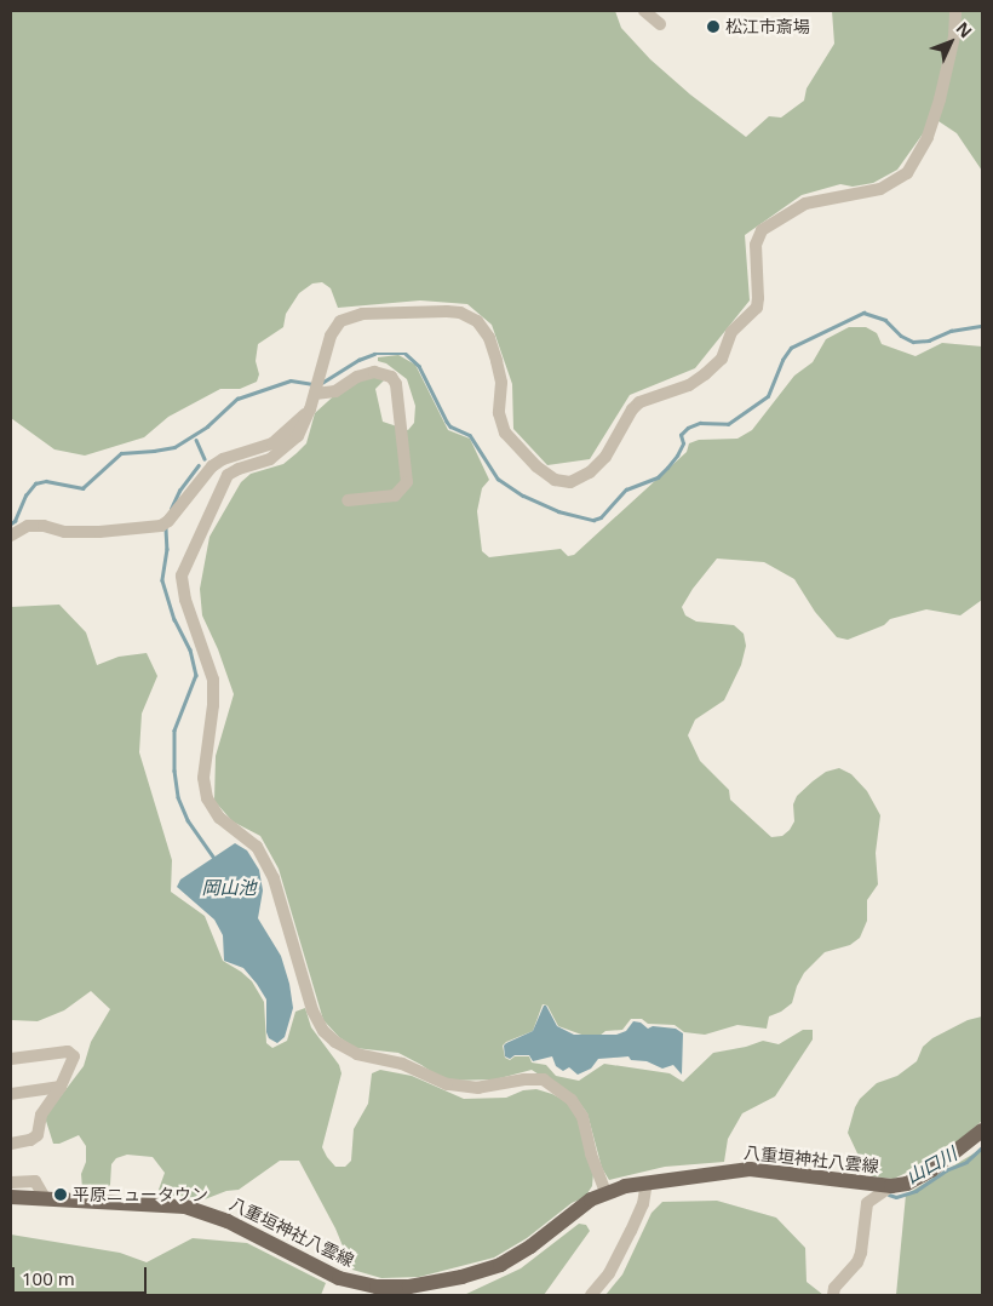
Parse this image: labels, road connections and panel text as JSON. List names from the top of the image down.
{
  "streets": {
    "main road": ["八重垣神社八雲線"]
  },
  "water": ["岡山池", "山口川"],
  "places": ["松江市斎場", "平原ニュータウン"],
  "scale_bar": "100 m",
  "north": "top right"
}
